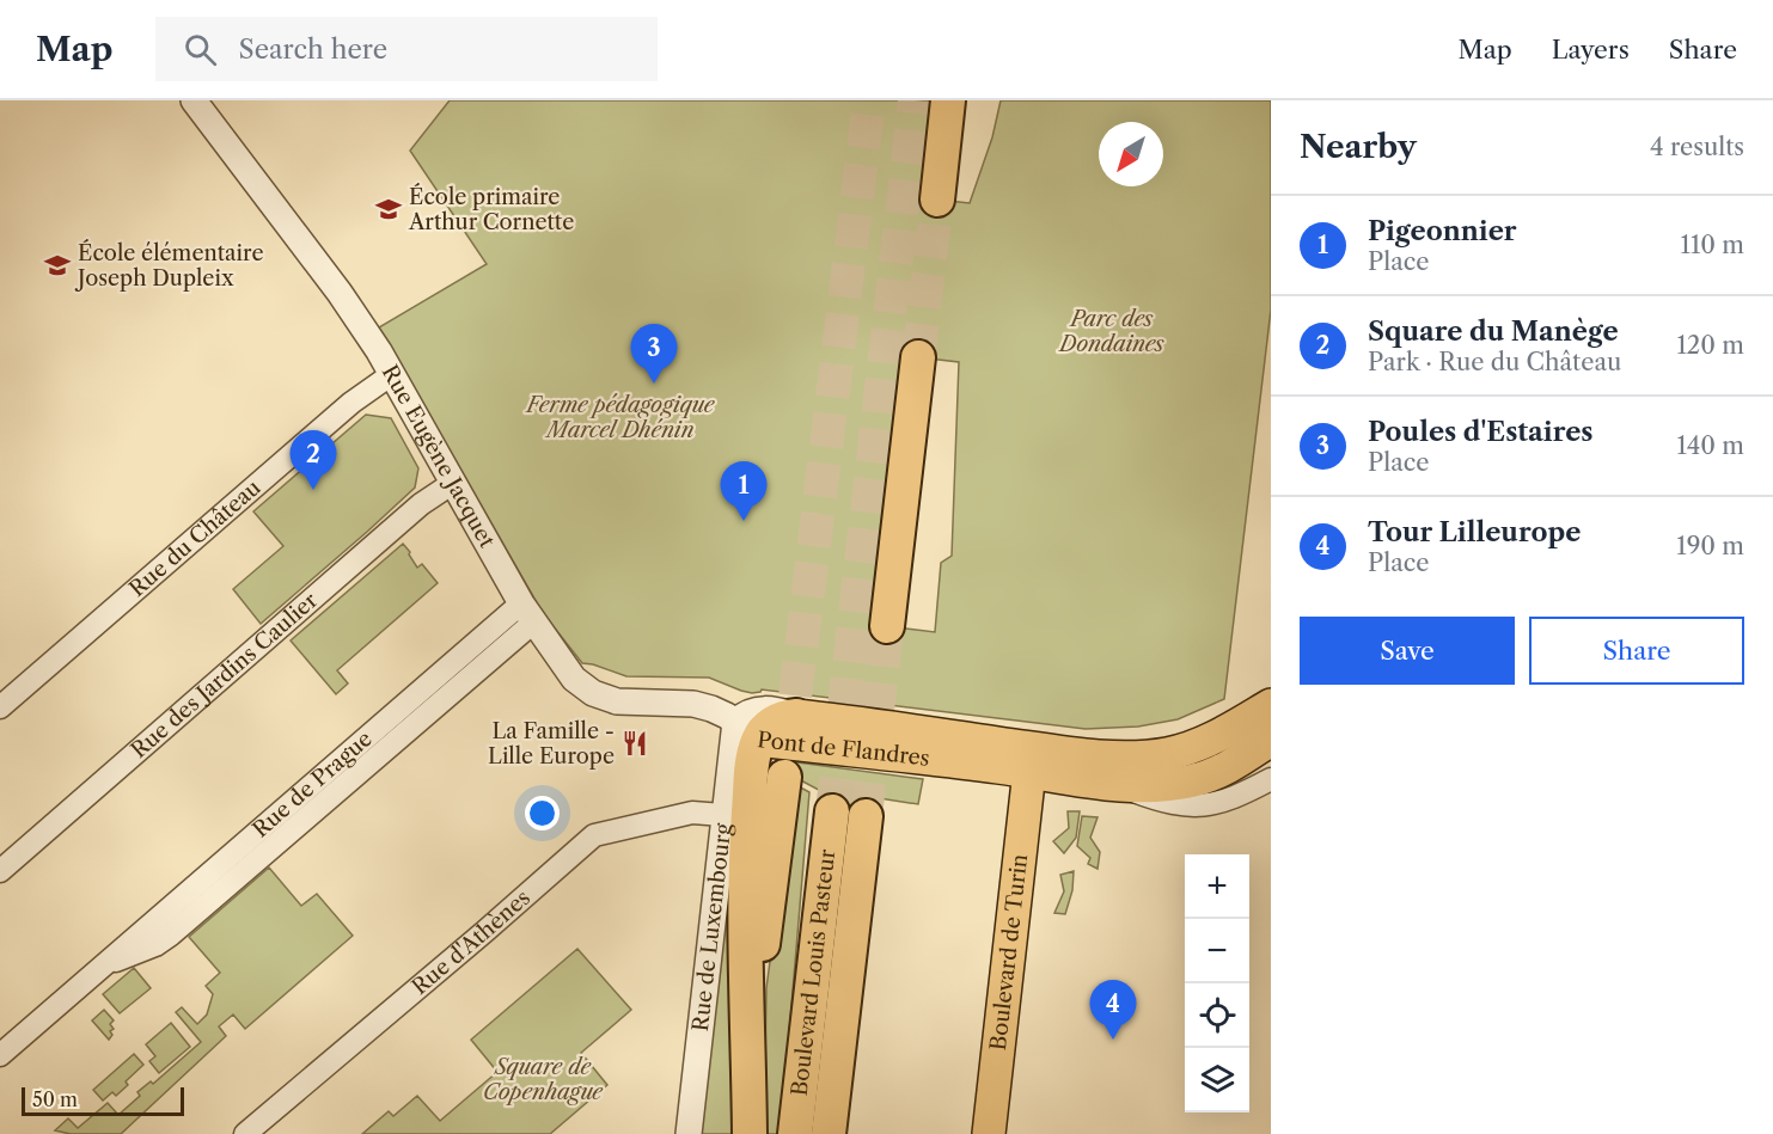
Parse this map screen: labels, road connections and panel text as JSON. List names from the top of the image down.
{
  "streets": {
    "highway": ["Boulevard Louis Pasteur"],
    "main road": ["Pont de Flandres", "Boulevard de Turin"],
    "street": [
      "Rue Eugène Jacquet",
      "Rue du Château",
      "Rue des Jardins Caulier",
      "Rue de Prague",
      "Rue de Luxembourg",
      "Rue d'Athènes"
    ]
  },
  "crossings": [
    ["Rue Eugène Jacquet", "Rue du Château"],
    ["Rue Eugène Jacquet", "Rue des Jardins Caulier"],
    ["Rue Eugène Jacquet", "Pont de Flandres"],
    ["Rue Eugène Jacquet", "Rue de Prague"],
    ["Rue Eugène Jacquet", "Rue de Luxembourg"],
    ["Pont de Flandres", "Rue de Luxembourg"],
    ["Pont de Flandres", "Boulevard de Turin"],
    ["Rue de Luxembourg", "Rue d'Athènes"]
  ],
  "parks": ["Parc des Dondaines", "Ferme pédagogique Marcel Dhénin", "Square de Copenhague"],
  "places": {
    "school or university": ["École primaire Arthur Cornette", "École élémentaire Joseph Dupleix"],
    "restaurant": ["La Famille - Lille Europe"]
  },
  "scale_bar": "50 m",
  "north": "bottom left",
  "page": {
    "header": "Map",
    "search": "Search here",
    "nav": ["Map", "Layers", "Share"],
    "heading": ["Nearby", "4 results"],
    "list": [
      {
        "mark": "1",
        "name": "Pigeonnier",
        "note": "Place",
        "value": "110 m"
      },
      {
        "mark": "2",
        "name": "Square du Manège",
        "note": "Park · Rue du Château",
        "value": "120 m"
      },
      {
        "mark": "3",
        "name": "Poules d'Estaires",
        "note": "Place",
        "value": "140 m"
      },
      {
        "mark": "4",
        "name": "Tour Lilleurope",
        "note": "Place",
        "value": "190 m"
      }
    ],
    "pins": [
      "3",
      "2",
      "1",
      "4"
    ],
    "buttons": ["Save", "Share"],
    "map_buttons": ["+", "−"],
    "scale": "50 m"
  }
}
